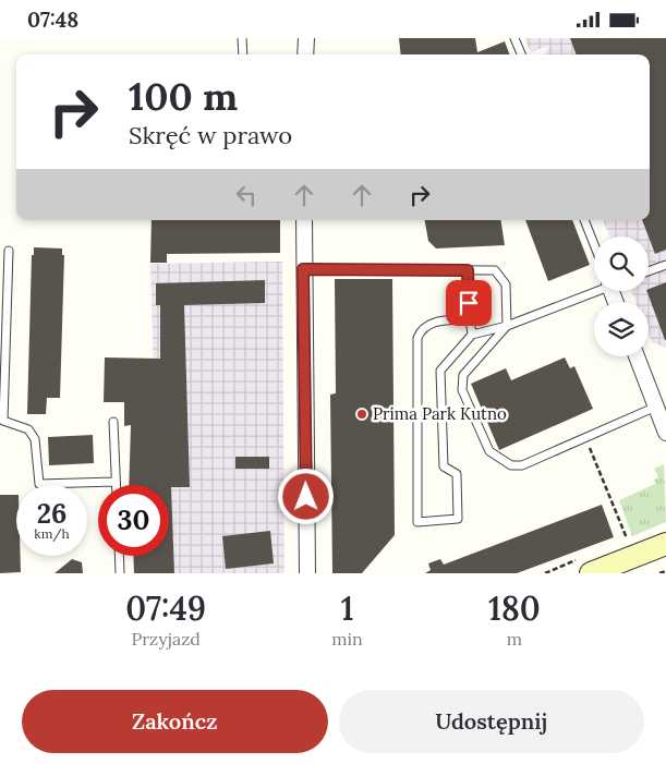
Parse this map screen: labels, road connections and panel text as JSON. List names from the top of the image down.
{
  "places": ["Prima Park Kutno"],
  "page": {
    "status": "07:48",
    "turn": ["100 m", "Skręć w prawo"],
    "speed": "26 km/h",
    "limit": "30",
    "eta": [
      "07:49",
      "Przyjazd",
      "1",
      "min",
      "180",
      "m"
    ],
    "buttons": ["Zakończ", "Udostępnij"]
  }
}
